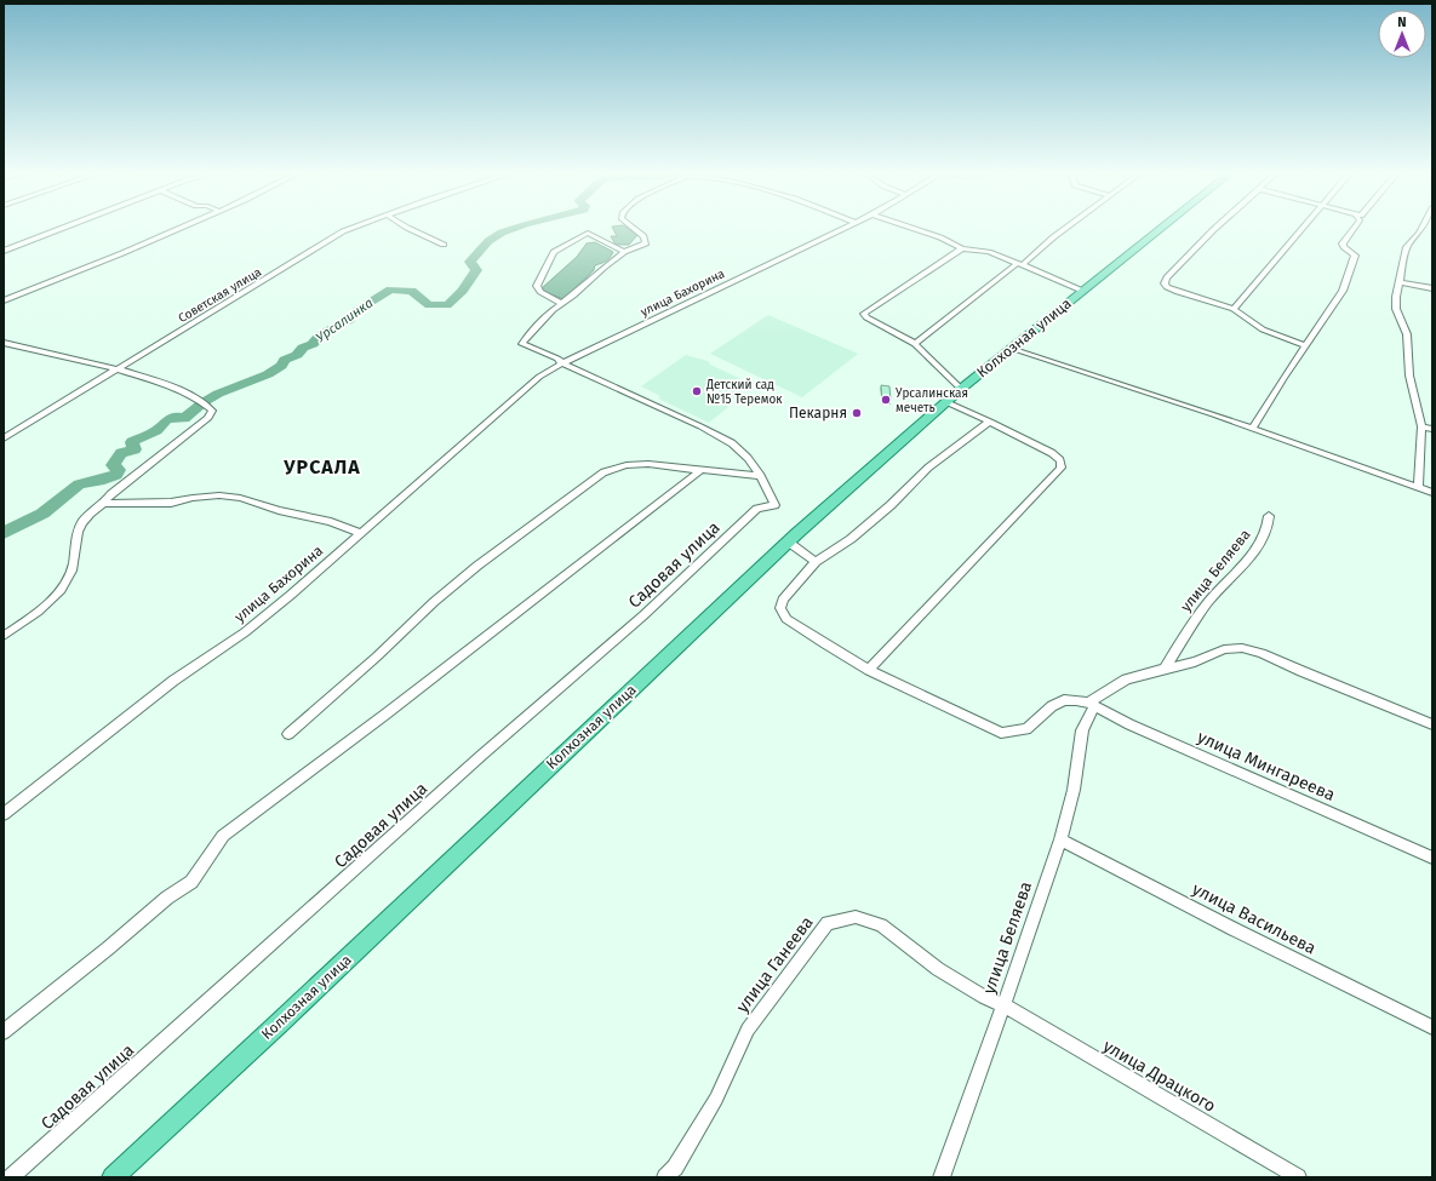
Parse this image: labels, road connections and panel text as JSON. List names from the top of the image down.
{
  "streets": {
    "main road": ["Колхозная улица"],
    "street": [
      "улица Бахорина",
      "Советская улица",
      "Садовая улица",
      "улица Беляева",
      "улица Мингареева",
      "улица Васильева",
      "улица Ганеева",
      "улица Драцкого"
    ]
  },
  "crossings": [
    ["улица Беляева", "улица Мингареева"],
    ["улица Беляева", "улица Васильева"],
    ["улица Беляева", "улица Ганеева"],
    ["улица Беляева", "улица Драцкого"],
    ["улица Ганеева", "улица Драцкого"]
  ],
  "districts": ["УРСАЛА"],
  "water": ["Урсалинка"],
  "places": ["Детский сад №15 Теремок", "Урсалинская мечеть", "Пекарня"],
  "north": "top"
}
